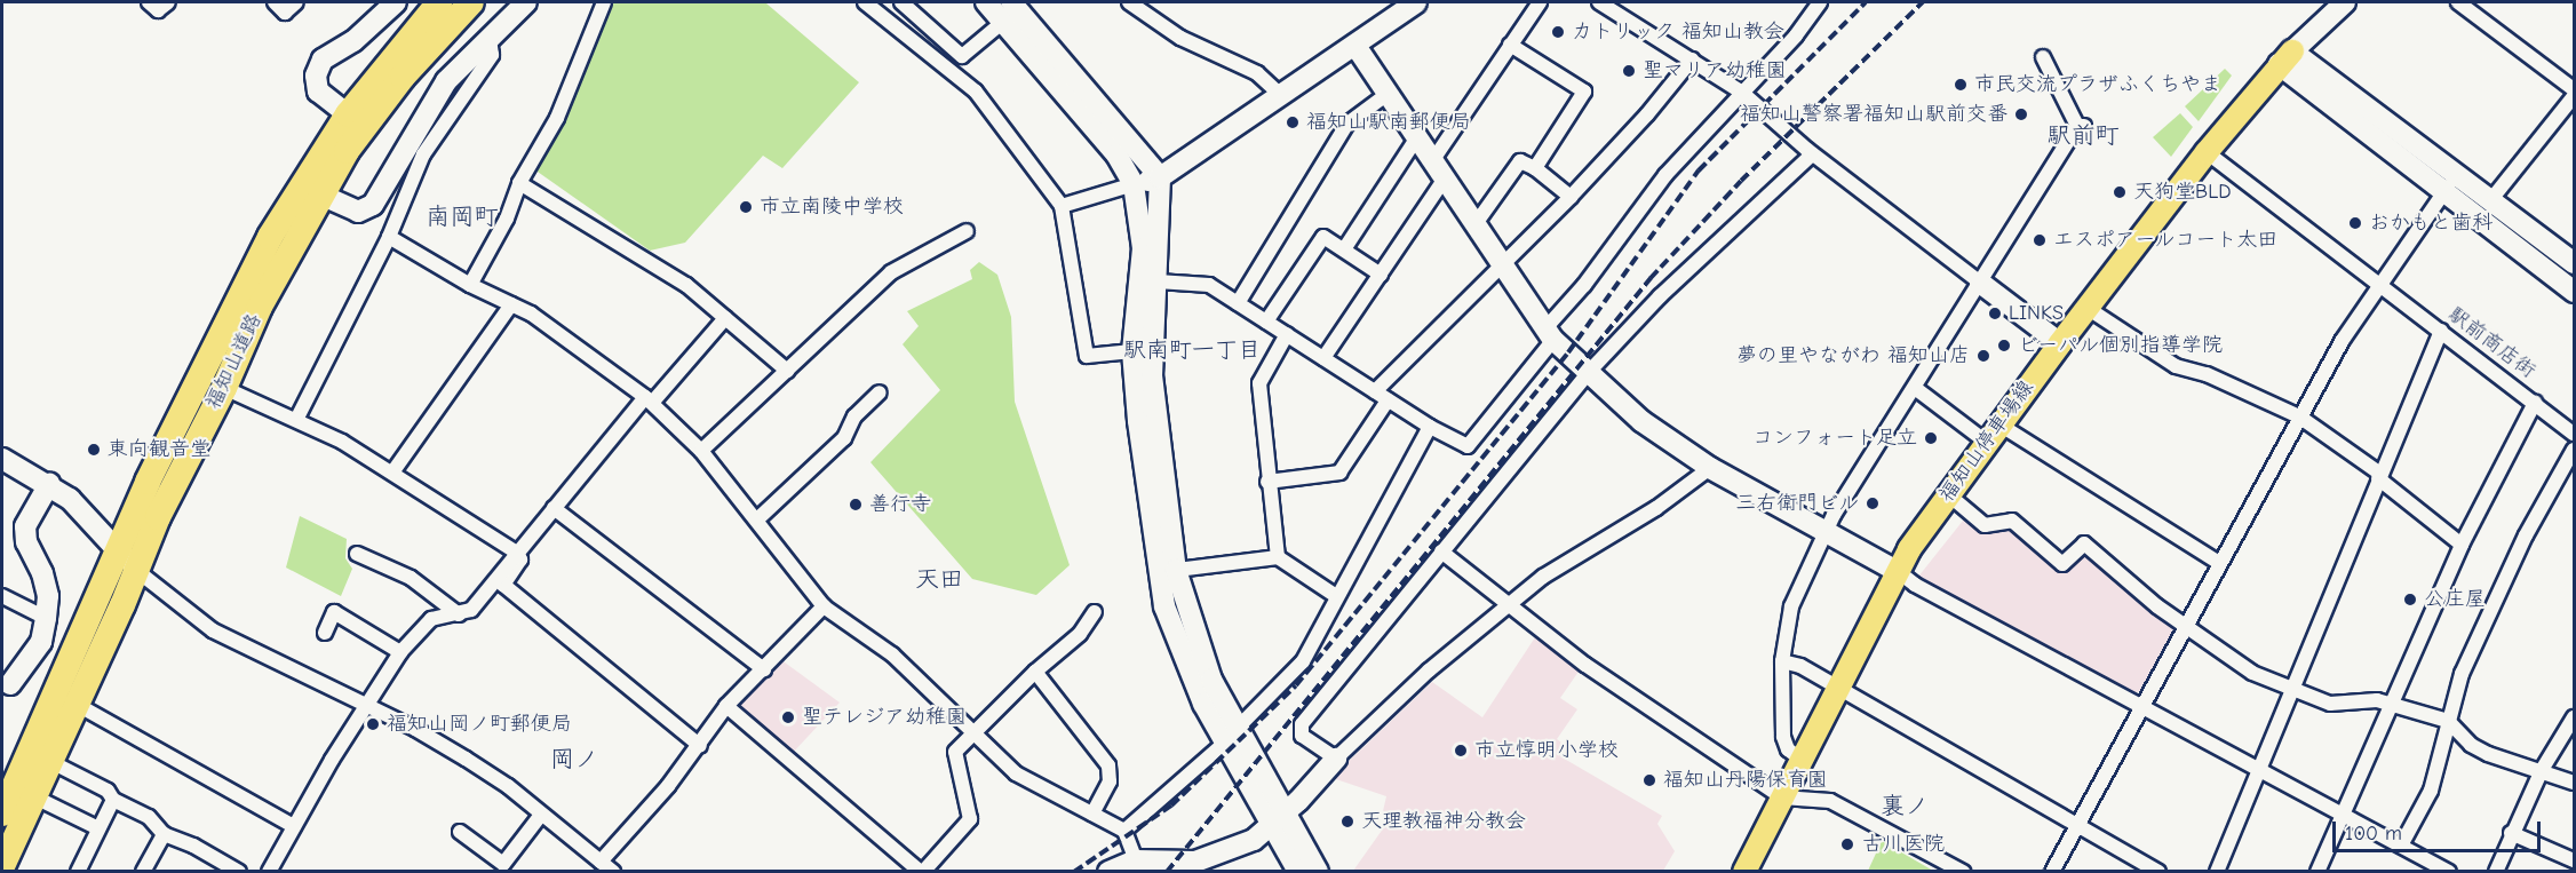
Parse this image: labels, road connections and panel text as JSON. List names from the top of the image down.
{
  "streets": {
    "highway": ["福知山道路"],
    "main road": ["福知山停車場線"],
    "street": ["駅前商店街"]
  },
  "crossings": [
    ["駅前商店街", "福知山停車場線"]
  ],
  "districts": [
    "駅前町",
    "南岡町",
    "駅南町一丁目",
    "天田",
    "岡ノ",
    "裏ノ"
  ],
  "places": [
    "カトリック 福知山教会",
    "聖マリア幼稚園",
    "市民交流プラザふくちやま",
    "福知山警察署福知山駅前交番",
    "福知山駅南郵便局",
    "天狗堂BLD",
    "市立南陵中学校",
    "おかもと歯科",
    "エスポアールコート太田",
    "LINKS",
    "ビーパル個別指導学院",
    "夢の里やながわ 福知山店",
    "コンフォート足立",
    "東向観音堂",
    "三右衛門ビル",
    "善行寺",
    "公庄屋",
    "聖テレジア幼稚園",
    "福知山岡ノ町郵便局",
    "市立惇明小学校",
    "福知山丹陽保育園",
    "天理教福神分教会",
    "古川医院"
  ],
  "scale_bar": "100 m"
}
